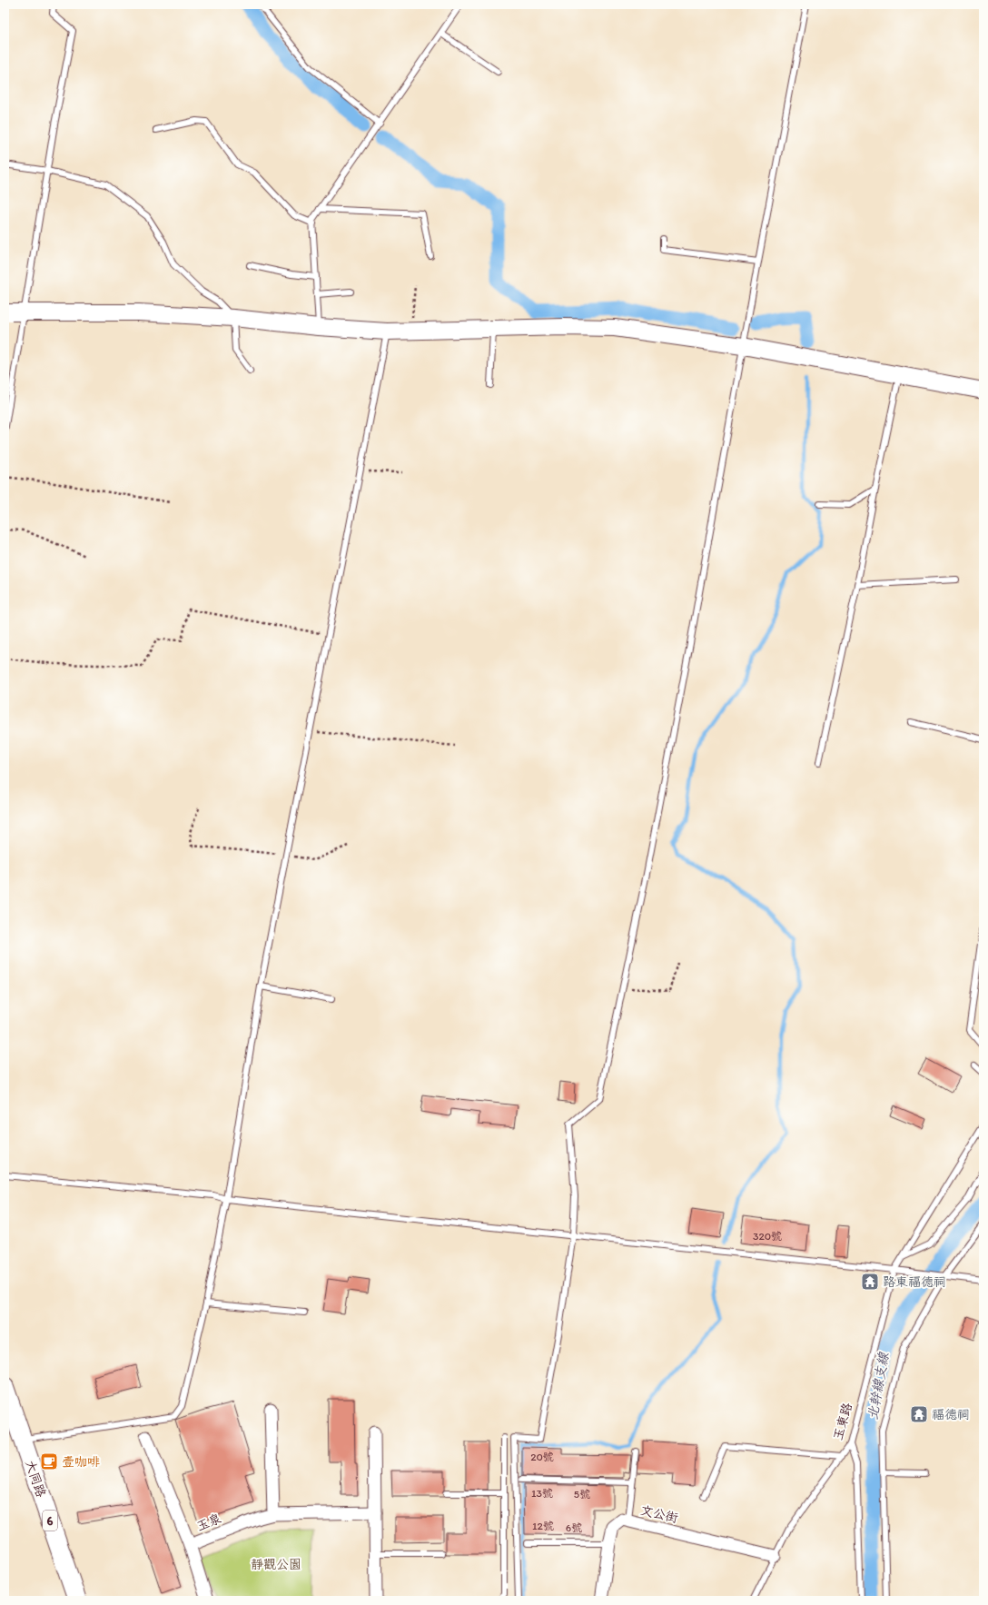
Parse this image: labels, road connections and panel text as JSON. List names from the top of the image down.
{
  "streets": {
    "main road": ["大同路", "6"],
    "street": ["文公街", "玉泉"],
    "lane": ["玉東路"]
  },
  "crossings": [
    ["玉東路", "文公街"],
    ["大同路", "6"]
  ],
  "water": ["北幹線支線"],
  "parks": ["靜觀公園"],
  "places": {
    "temple": ["路東福德祠", "福德祠"],
    "cafe": ["壹咖啡"]
  },
  "house_numbers": [
    "320號",
    "20號",
    "13號",
    "5號",
    "12號",
    "6號"
  ]
}
